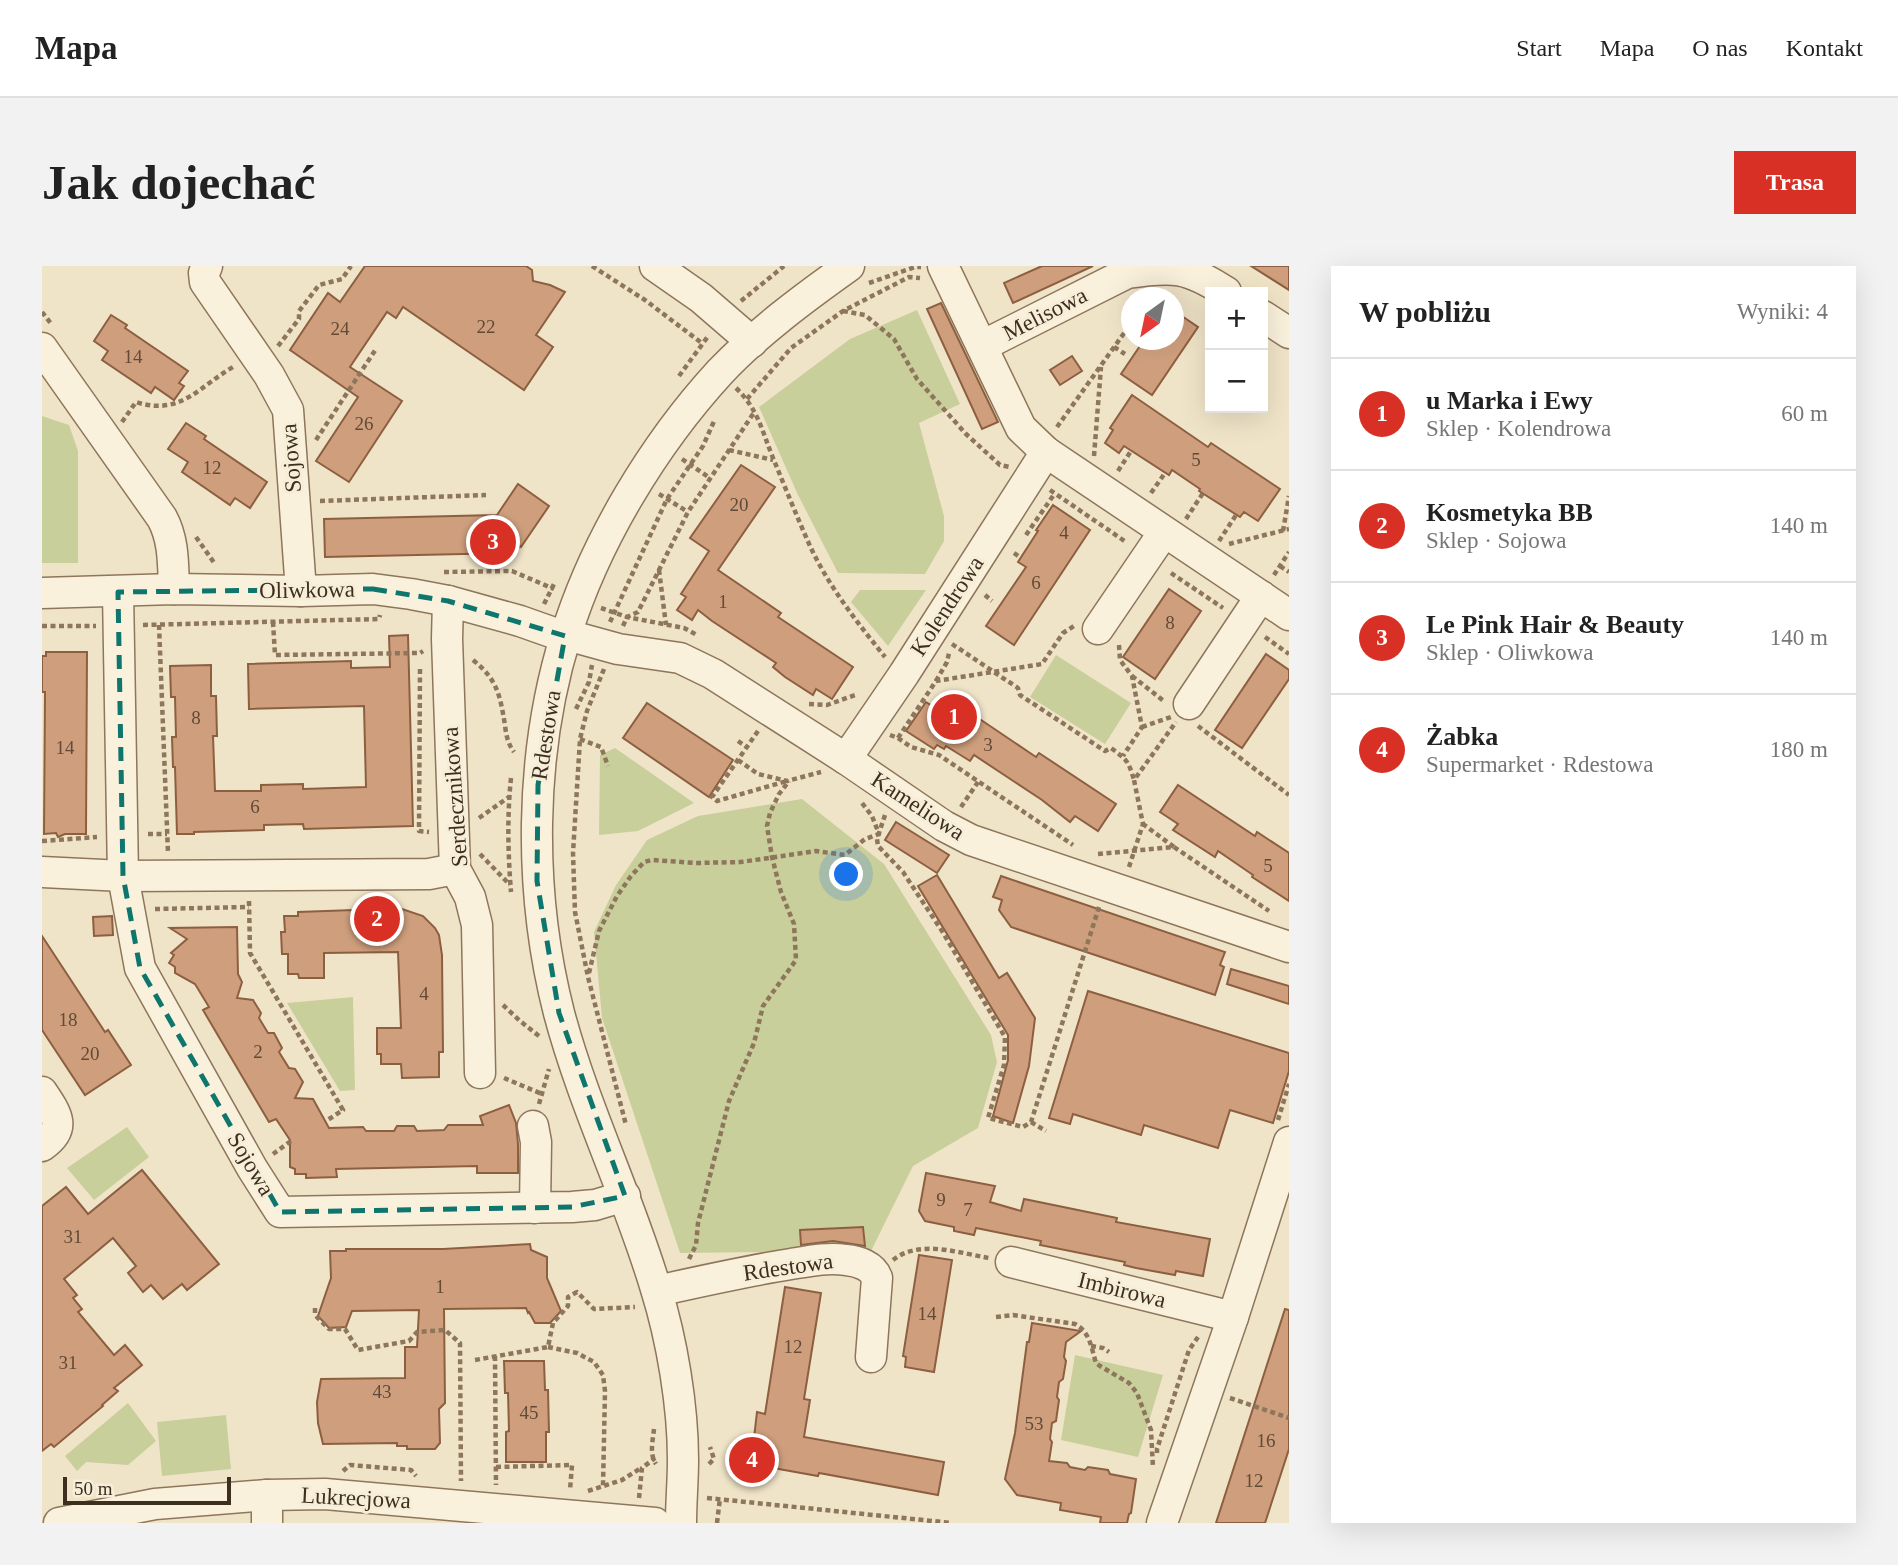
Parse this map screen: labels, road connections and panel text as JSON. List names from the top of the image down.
{
  "streets": {
    "street": [
      "Melisowa",
      "Sojowa",
      "Oliwkowa",
      "Kolendrowa",
      "Rdestowa",
      "Serdecznikowa",
      "Kameliowa",
      "Imbirowa",
      "Lukrecjowa"
    ]
  },
  "crossings": [
    ["Sojowa", "Oliwkowa"],
    ["Sojowa", "Rdestowa"],
    ["Oliwkowa", "Rdestowa"],
    ["Oliwkowa", "Serdecznikowa"],
    ["Oliwkowa", "Kameliowa"],
    ["Kolendrowa", "Kameliowa"],
    ["Rdestowa", "Kameliowa"]
  ],
  "house_numbers": [
    "22",
    "24",
    "14",
    "26",
    "5",
    "12",
    "20",
    "4",
    "6",
    "1",
    "8",
    "8",
    "3",
    "14",
    "6",
    "5",
    "4",
    "18",
    "2",
    "20",
    "9",
    "7",
    "31",
    "1",
    "14",
    "12",
    "31",
    "43",
    "45",
    "53",
    "16",
    "12"
  ],
  "scale_bar": "50 m",
  "north": "bottom left",
  "page": {
    "header": "Mapa",
    "nav": [
      "Start",
      "Mapa",
      "O nas",
      "Kontakt"
    ],
    "buttons": "Trasa",
    "title": "Jak dojechać",
    "heading": ["W pobliżu", "Wyniki: 4"],
    "map_buttons": ["+", "−"],
    "list": [
      {
        "mark": "1",
        "name": "u Marka i Ewy",
        "note": "Sklep · Kolendrowa",
        "value": "60 m"
      },
      {
        "mark": "2",
        "name": "Kosmetyka BB",
        "note": "Sklep · Sojowa",
        "value": "140 m"
      },
      {
        "mark": "3",
        "name": "Le Pink Hair & Beauty",
        "note": "Sklep · Oliwkowa",
        "value": "140 m"
      },
      {
        "mark": "4",
        "name": "Żabka",
        "note": "Supermarket · Rdestowa",
        "value": "180 m"
      }
    ],
    "pins": [
      "3",
      "1",
      "2",
      "4"
    ],
    "scale": "50 m"
  }
}
